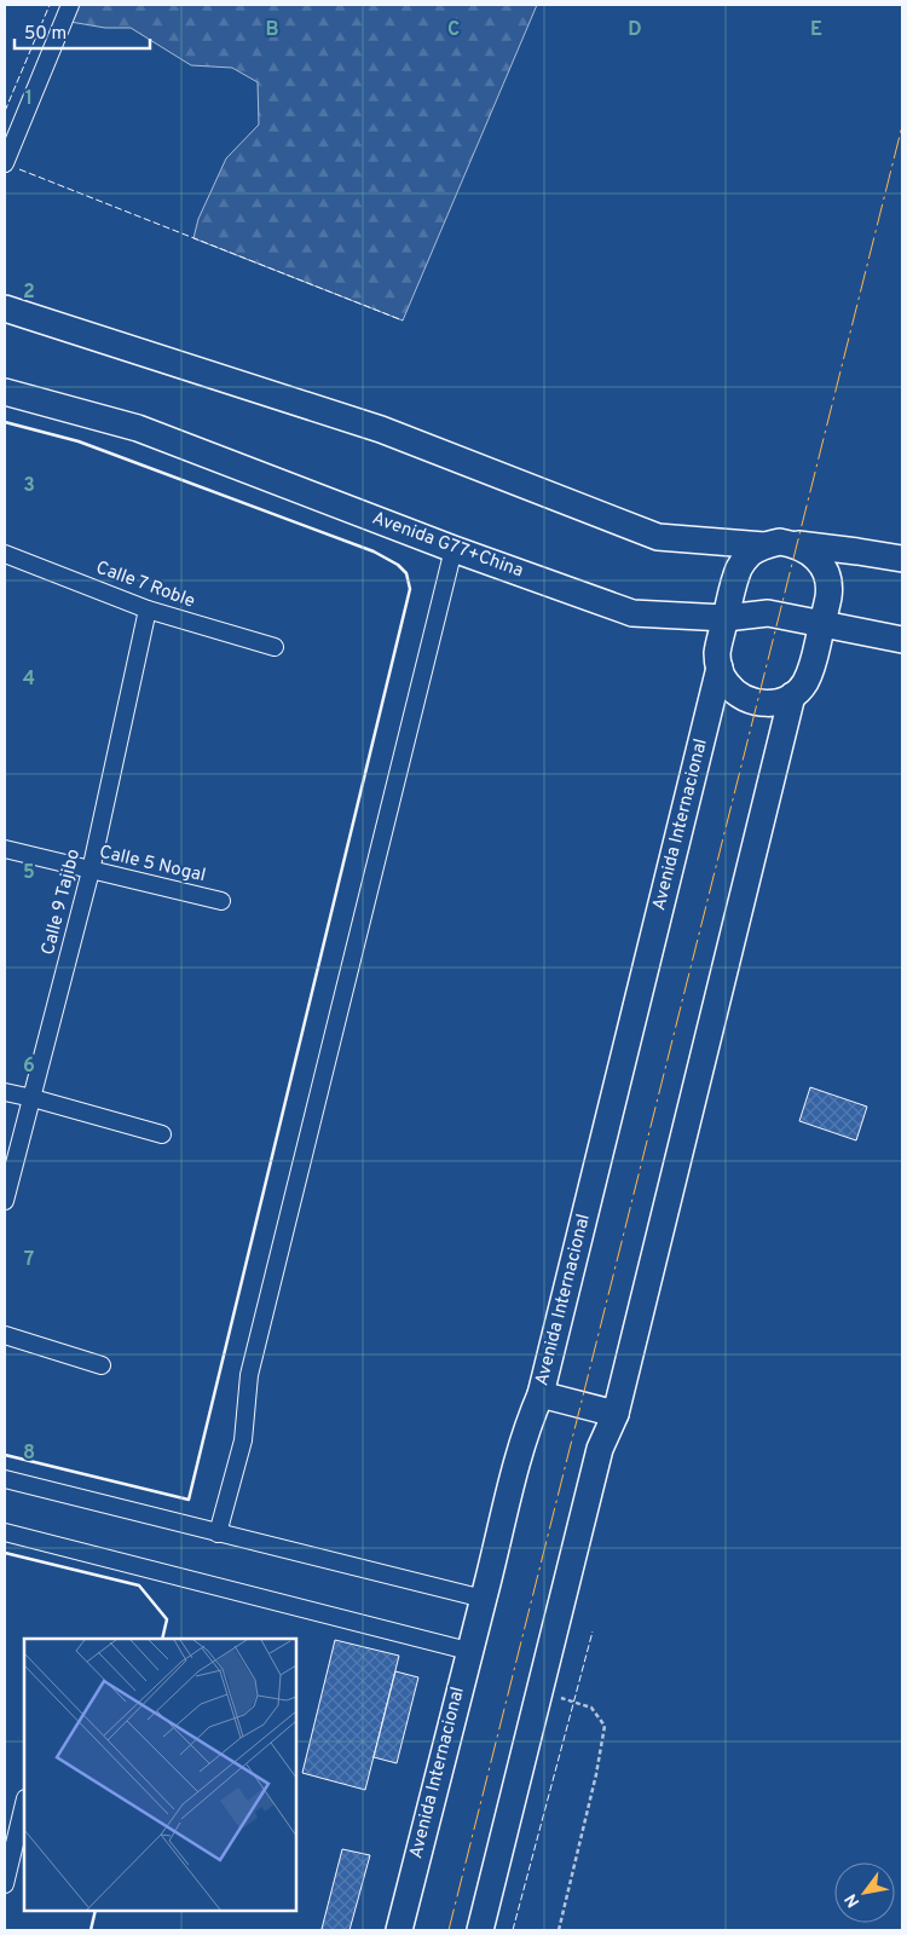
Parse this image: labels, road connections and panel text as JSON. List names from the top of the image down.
{
  "streets": {
    "main road": ["Avenida G77+China", "Avenida Internacional"],
    "street": ["Calle 7 Roble", "Calle 5 Nogal", "Calle 9 Tajibo"]
  },
  "crossings": [
    ["Avenida G77+China", "Avenida Internacional"],
    ["Calle 7 Roble", "Calle 9 Tajibo"],
    ["Calle 5 Nogal", "Calle 9 Tajibo"]
  ],
  "scale_bar": "50 m",
  "north": "bottom left",
  "grid": {
    "columns": [
      "B",
      "C",
      "D",
      "E"
    ],
    "rows": [
      "1",
      "2",
      "3",
      "4",
      "5",
      "6",
      "7",
      "8"
    ]
  }
}
